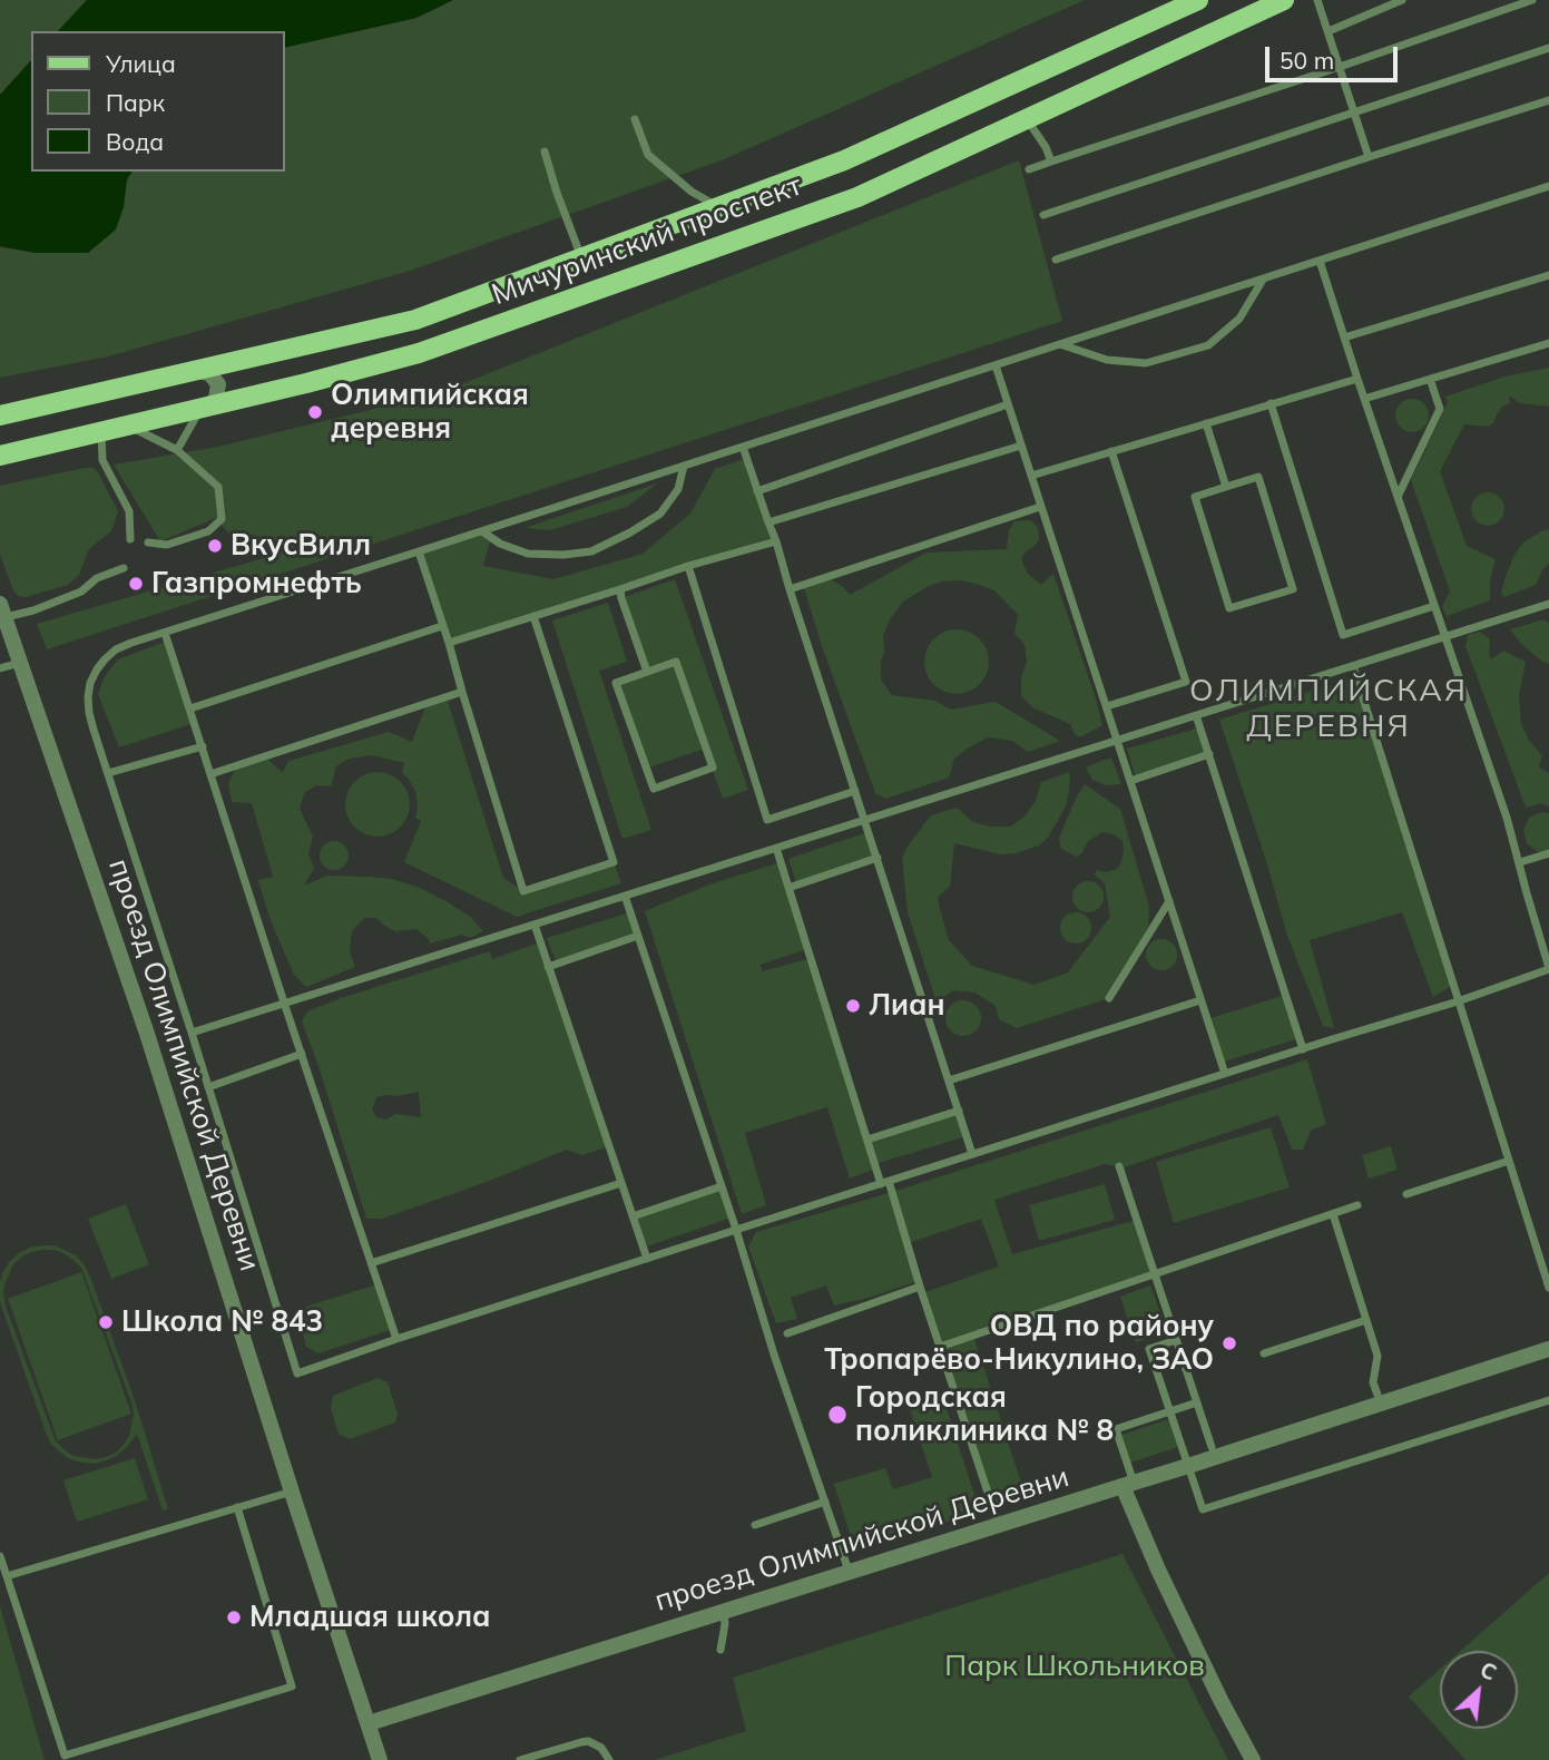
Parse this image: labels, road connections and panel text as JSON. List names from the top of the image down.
{
  "streets": {
    "main road": ["Мичуринский проспект"],
    "street": ["проезд Олимпийской Деревни"]
  },
  "districts": ["ОЛИМПИЙСКАЯ ДЕРЕВНЯ"],
  "parks": ["Парк Школьников"],
  "places": [
    "Олимпийская деревня",
    "ВкусВилл",
    "Газпромнефть",
    "Лиан",
    "Школа № 843",
    "ОВД по району Тропарёво-Никулино, ЗАО",
    "Городская поликлиника № 8",
    "Младшая школа"
  ],
  "legend": ["Улица", "Парк", "Вода"],
  "scale_bar": "50 m",
  "north": "top right"
}
